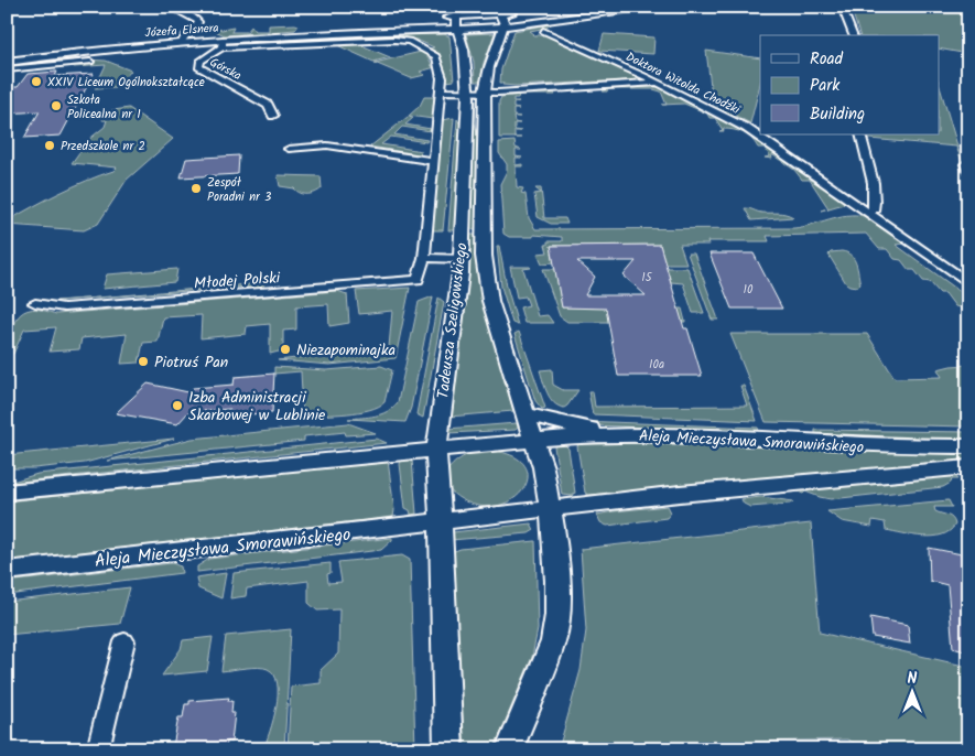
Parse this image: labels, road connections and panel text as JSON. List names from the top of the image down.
{
  "streets": {
    "street": [
      "Józefa Elsnera",
      "Górska",
      "Doktora Witolda Chodźki",
      "Młodej Polski",
      "Tadeusza Szeligowskiego",
      "Aleja Mieczysława Smorawińskiego"
    ]
  },
  "crossings": [
    ["Józefa Elsnera", "Górska"],
    ["Józefa Elsnera", "Młodej Polski"],
    ["Józefa Elsnera", "Tadeusza Szeligowskiego"],
    ["Górska", "Młodej Polski"],
    ["Tadeusza Szeligowskiego", "Aleja Mieczysława Smorawińskiego"]
  ],
  "places": [
    "XXIV Liceum Ogólnokształcące",
    "Szkoła Policealna nr 1",
    "Przedszkole nr 2",
    "Zespół Poradni nr 3",
    "Niezapominajka",
    "Piotruś Pan",
    "Izba Administracji Skarbowej w Lublinie"
  ],
  "house_numbers": ["15", "10", "10a"],
  "legend": ["Road", "Park", "Building"],
  "north": "top"
}
